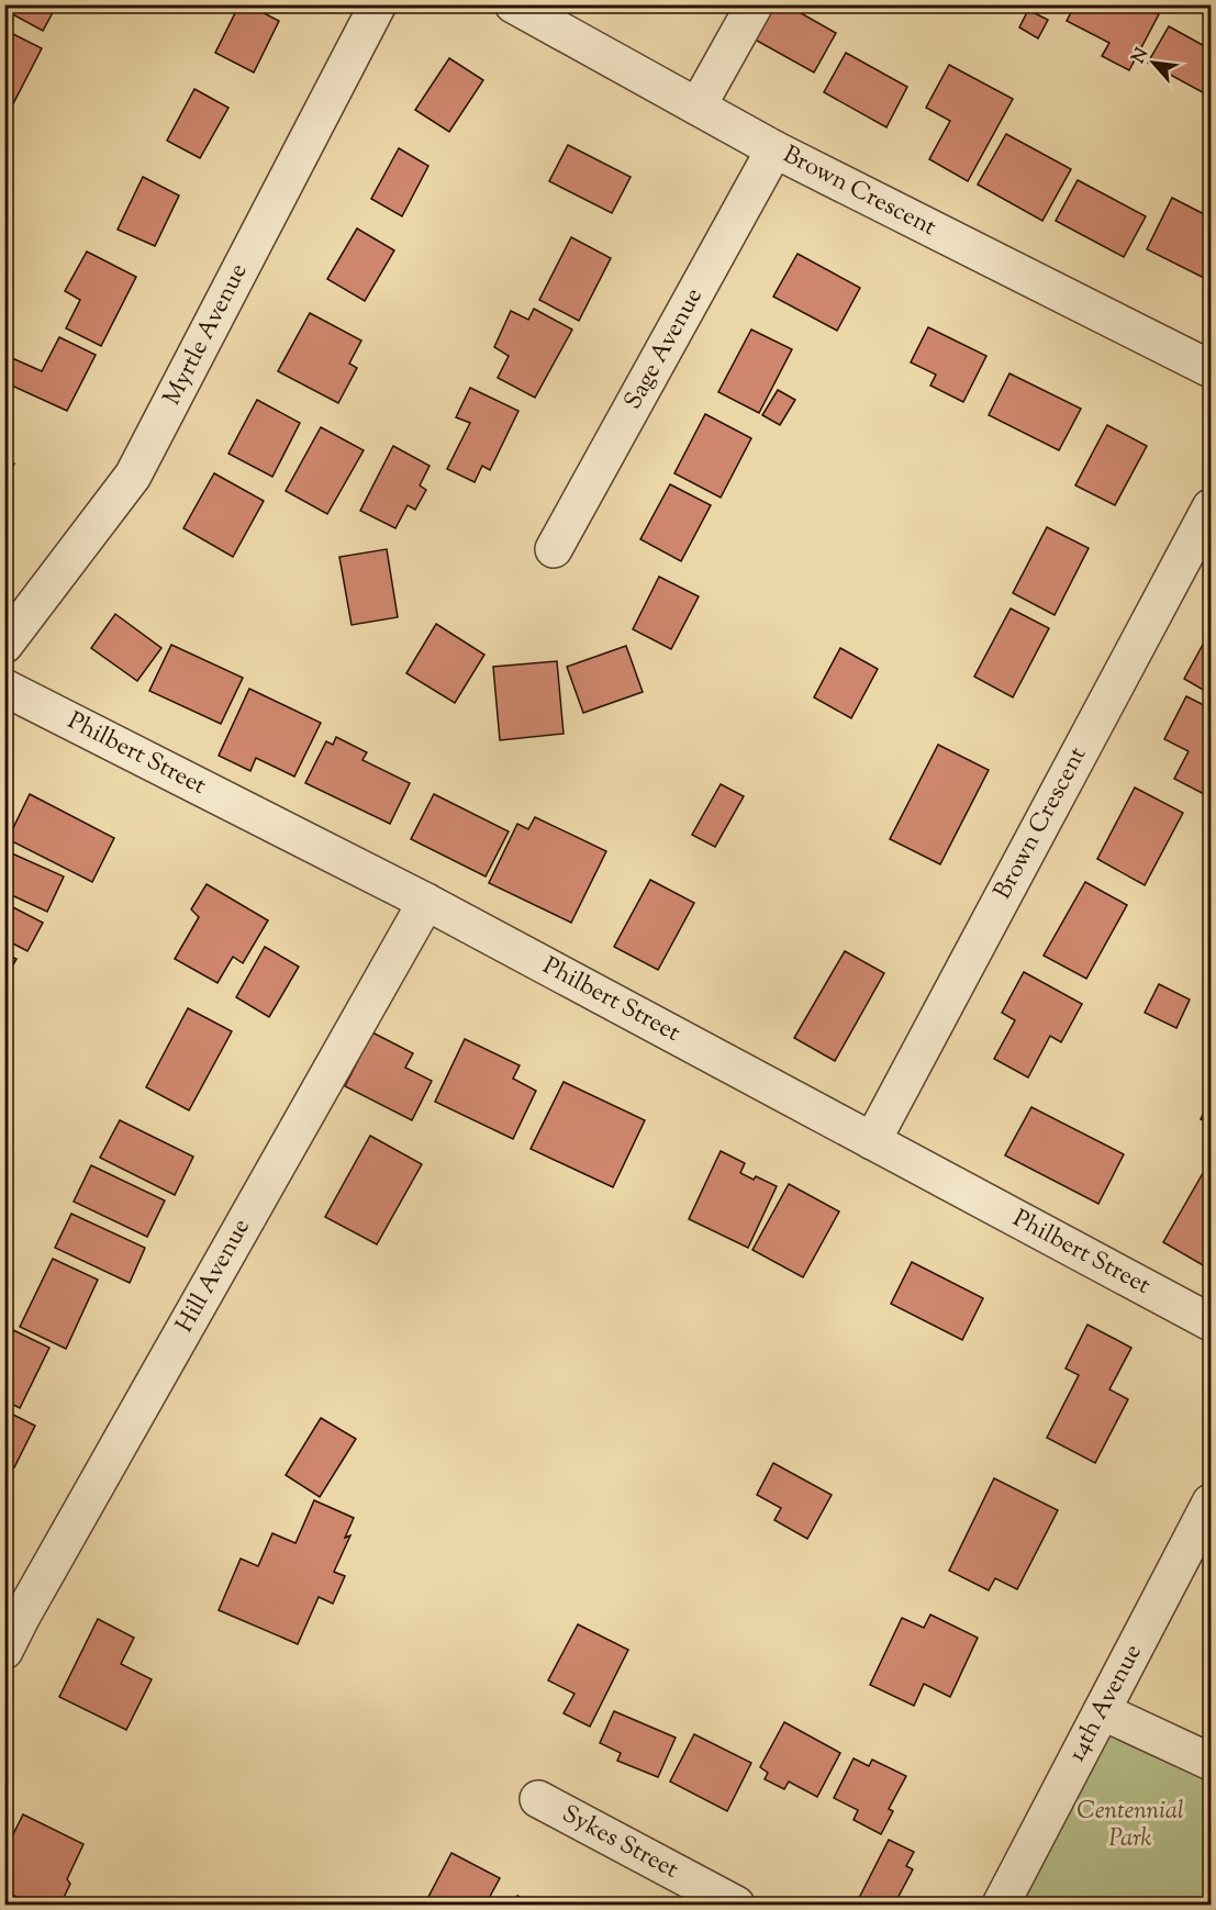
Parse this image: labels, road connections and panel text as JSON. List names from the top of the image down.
{
  "streets": {
    "street": [
      "Brown Crescent",
      "Myrtle Avenue",
      "Sage Avenue",
      "Philbert Street",
      "Hill Avenue",
      "14th Avenue",
      "Sykes Street"
    ]
  },
  "crossings": [
    ["Brown Crescent", "Sage Avenue"],
    ["Brown Crescent", "Philbert Street"],
    ["Philbert Street", "Hill Avenue"]
  ],
  "parks": ["Centennial Park"],
  "north": "top left"
}
